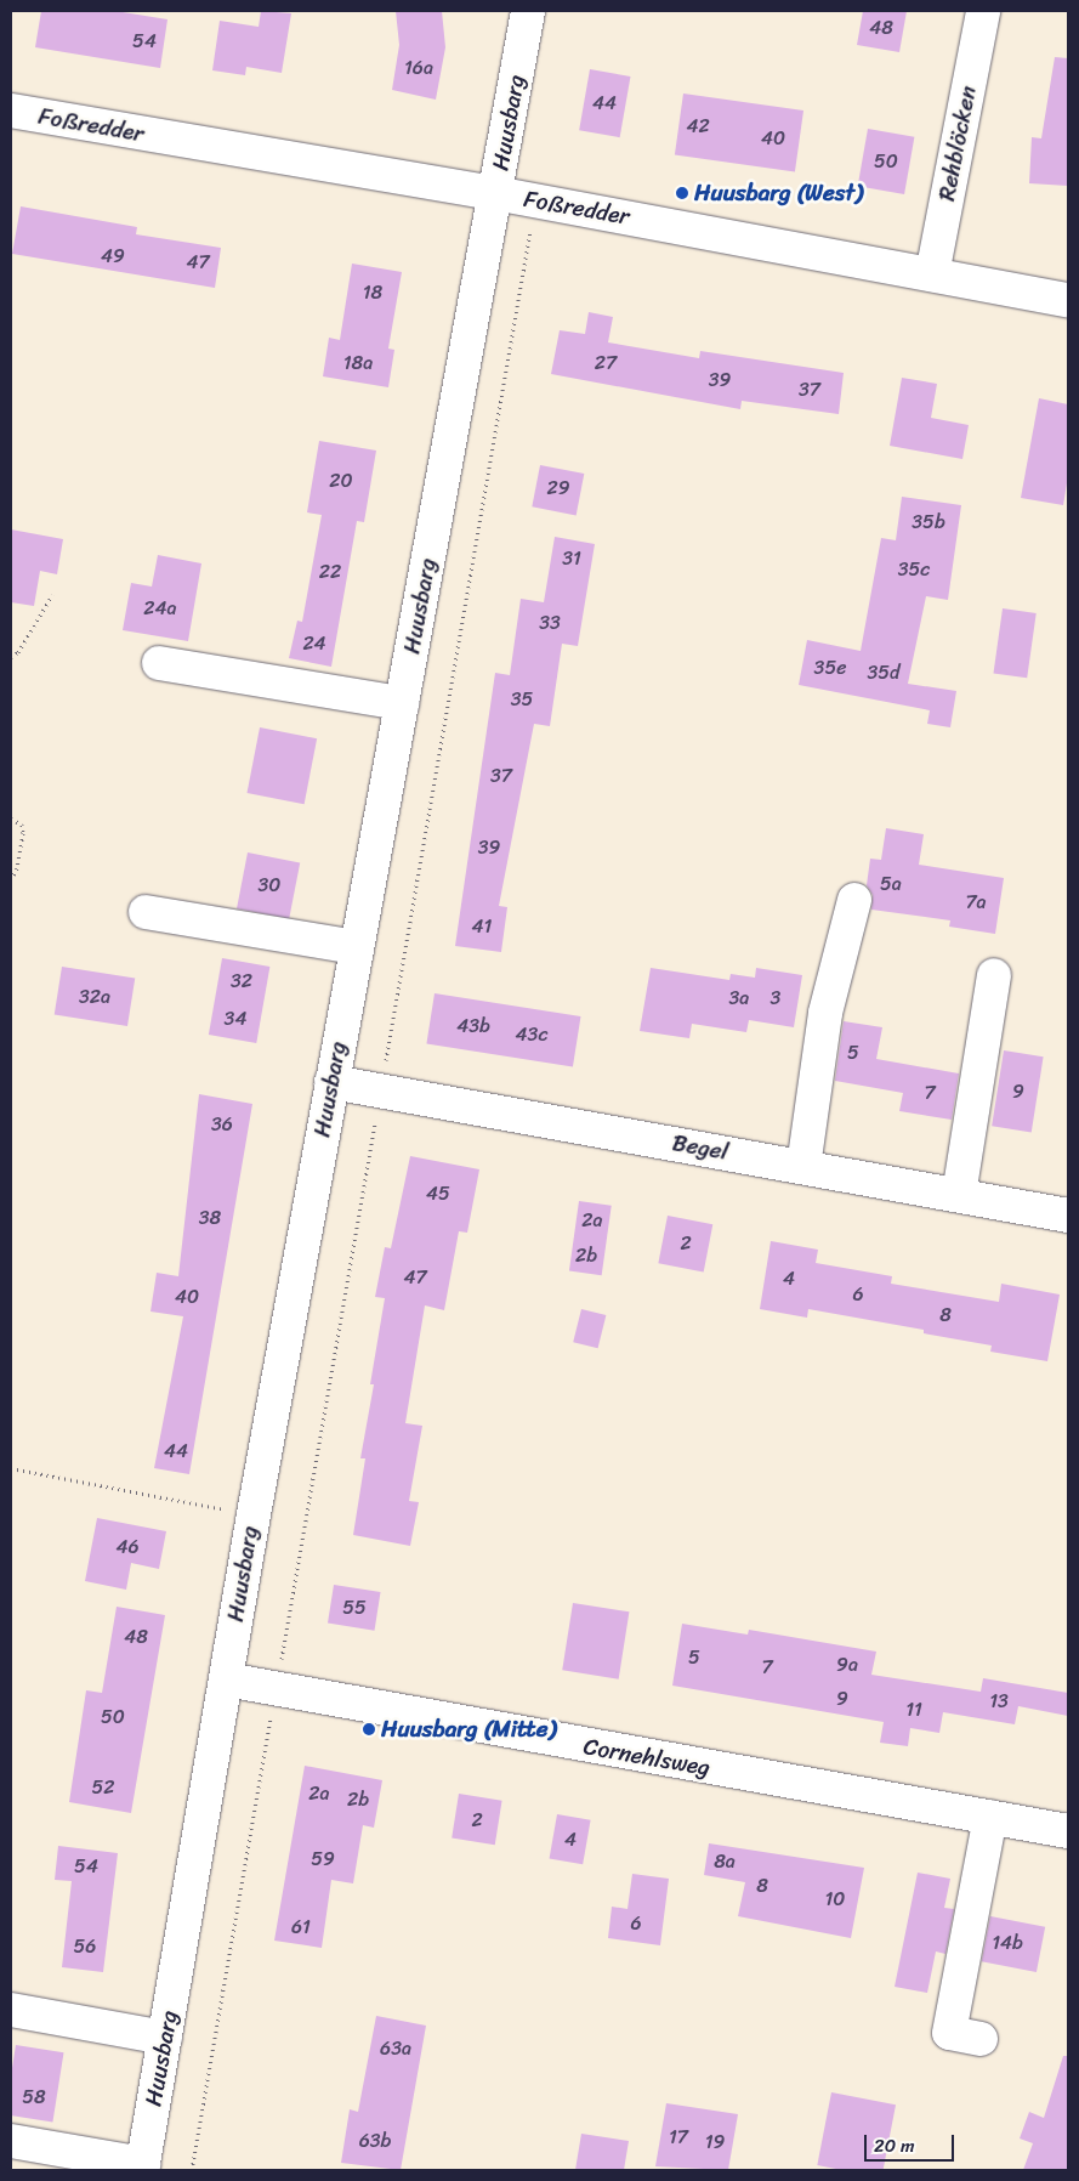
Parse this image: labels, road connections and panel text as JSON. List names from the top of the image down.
{
  "streets": {
    "street": [
      "Huusbarg",
      "Foßredder",
      "Rehblöcken",
      "Begel",
      "Cornehlsweg"
    ]
  },
  "crossings": [
    ["Huusbarg", "Foßredder"],
    ["Huusbarg", "Begel"],
    ["Huusbarg", "Cornehlsweg"],
    ["Foßredder", "Rehblöcken"]
  ],
  "places": ["Huusbarg (West)", "Huusbarg (Mitte)"],
  "house_numbers": [
    "48",
    "54",
    "16a",
    "44",
    "42",
    "40",
    "50",
    "49",
    "47",
    "18",
    "18a",
    "27",
    "39",
    "37",
    "20",
    "29",
    "35b",
    "31",
    "35c",
    "22",
    "24a",
    "33",
    "24",
    "35e",
    "35d",
    "35",
    "37",
    "39",
    "5a",
    "30",
    "7a",
    "41",
    "32",
    "32a",
    "3a",
    "3",
    "34",
    "43b",
    "43c",
    "5",
    "9",
    "7",
    "36",
    "45",
    "38",
    "2a",
    "2",
    "2b",
    "47",
    "4",
    "6",
    "40",
    "8",
    "44",
    "46",
    "55",
    "48",
    "5",
    "9a",
    "7",
    "9",
    "13",
    "11",
    "50",
    "52",
    "2a",
    "2b",
    "2",
    "4",
    "59",
    "8a",
    "54",
    "8",
    "10",
    "6",
    "61",
    "14b",
    "56",
    "63a",
    "58",
    "17",
    "63b",
    "19"
  ],
  "scale_bar": "20 m"
}
